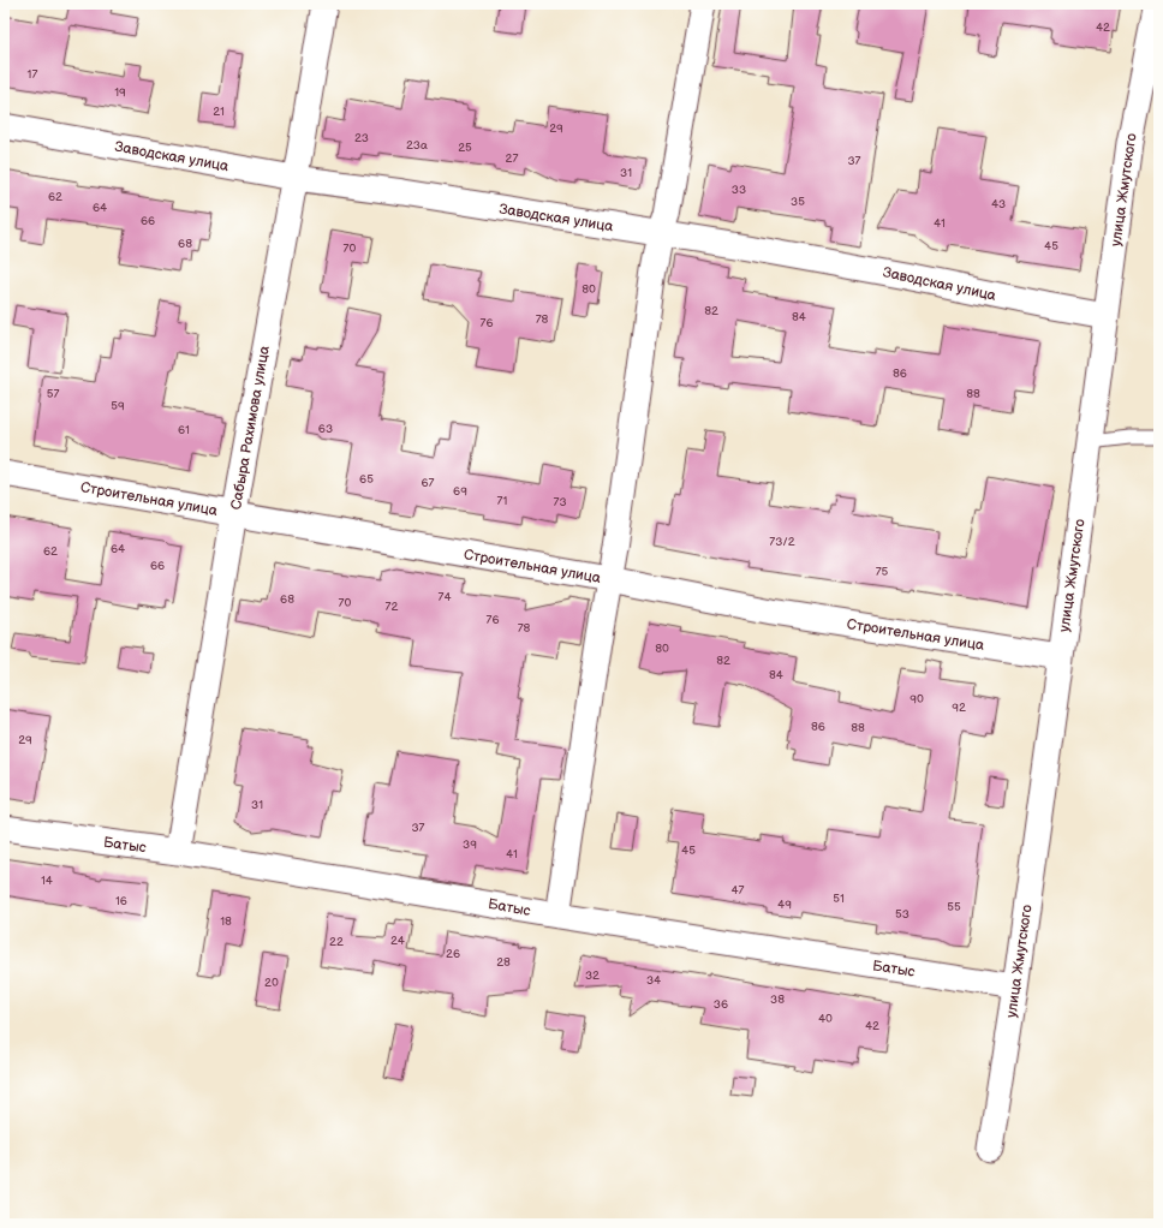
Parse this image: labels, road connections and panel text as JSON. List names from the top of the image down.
{
  "streets": {
    "street": [
      "Заводская улица",
      "улица Жмутского",
      "Сабыра Рахимова улица",
      "Строительная улица",
      "Батыс"
    ]
  },
  "crossings": [
    ["Заводская улица", "улица Жмутского"],
    ["Заводская улица", "Сабыра Рахимова улица"],
    ["улица Жмутского", "Строительная улица"],
    ["улица Жмутского", "Батыс"],
    ["Сабыра Рахимова улица", "Строительная улица"],
    ["Сабыра Рахимова улица", "Батыс"]
  ],
  "house_numbers": [
    "42",
    "17",
    "19",
    "21",
    "29",
    "23",
    "23а",
    "25",
    "27",
    "37",
    "31",
    "33",
    "62",
    "35",
    "43",
    "64",
    "66",
    "41",
    "68",
    "45",
    "70",
    "80",
    "82",
    "84",
    "78",
    "76",
    "86",
    "57",
    "88",
    "59",
    "63",
    "61",
    "65",
    "67",
    "69",
    "71",
    "73",
    "73/2",
    "64",
    "62",
    "66",
    "75",
    "74",
    "68",
    "70",
    "72",
    "76",
    "78",
    "80",
    "82",
    "84",
    "90",
    "92",
    "86",
    "88",
    "29",
    "31",
    "37",
    "39",
    "45",
    "41",
    "14",
    "47",
    "51",
    "16",
    "49",
    "55",
    "53",
    "18",
    "24",
    "22",
    "26",
    "28",
    "32",
    "34",
    "20",
    "38",
    "36",
    "40",
    "42"
  ]
}
